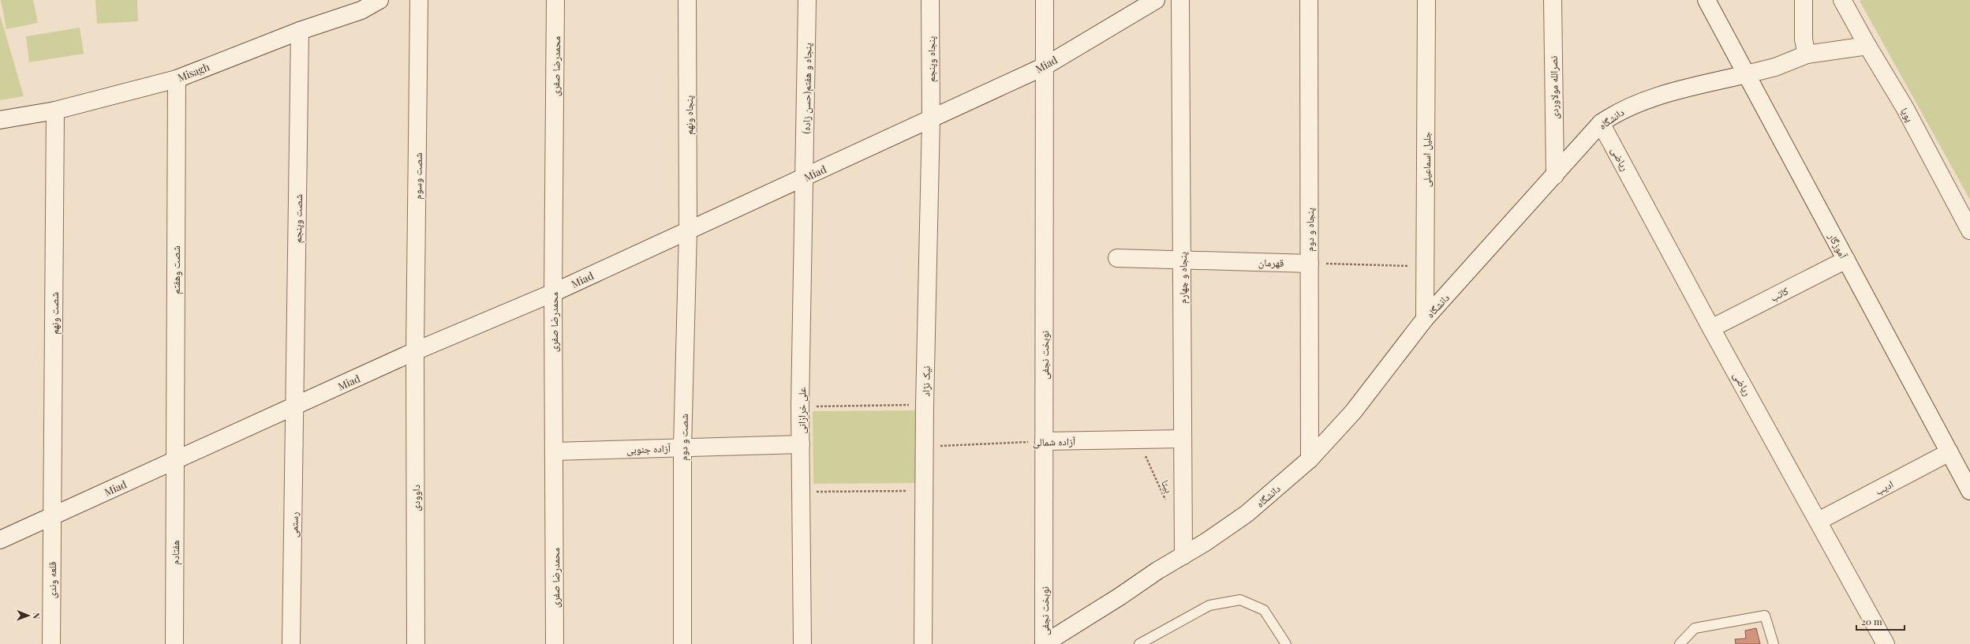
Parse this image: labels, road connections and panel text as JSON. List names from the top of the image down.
{
  "streets": {
    "street": [
      "پنجاه وپنجم",
      "Miad",
      "محمدرضا صفری",
      "Misagh",
      "نصرالله مولاوردی",
      "(حسن زاده)پنجاه و هفتم",
      "پویا",
      "پنجاه ونهم",
      "دانشگاه",
      "ریاضی",
      "جلیل اسماعیلی",
      "شصت وسوم",
      "شصت وپنجم",
      "پنجاه و دوم",
      "آموزگار",
      "قهرمان",
      "شصت وهفتم",
      "پنجاه و چهارم",
      "کاتب",
      "شصت ونهم",
      "نوبخت نجفی",
      "نیک نژاد",
      "علی خرازانی",
      "شصت و دوم",
      "آزاده شمالی",
      "آزاده جنوبی",
      "ادیب",
      "داوودی",
      "رستمی",
      "هفتادم",
      "قلعه وندی"
    ],
    "path": ["بیتا"]
  },
  "crossings": [
    ["پنجاه وپنجم", "Miad"],
    ["پنجاه وپنجم", "نیک نژاد"],
    ["Miad", "محمدرضا صفری"],
    ["Miad", "(حسن زاده)پنجاه و هفتم"],
    ["Miad", "پنجاه ونهم"],
    ["Miad", "شصت وسوم"],
    ["Miad", "شصت وپنجم"],
    ["Miad", "شصت وهفتم"],
    ["Miad", "شصت ونهم"],
    ["Miad", "نوبخت نجفی"],
    ["Miad", "نیک نژاد"],
    ["Miad", "علی خرازانی"],
    ["Miad", "شصت و دوم"],
    ["Miad", "داوودی"],
    ["Miad", "رستمی"],
    ["Miad", "هفتادم"],
    ["Miad", "قلعه وندی"],
    ["محمدرضا صفری", "آزاده جنوبی"],
    ["Misagh", "شصت وپنجم"],
    ["Misagh", "شصت وهفتم"],
    ["Misagh", "شصت ونهم"],
    ["نصرالله مولاوردی", "دانشگاه"],
    ["(حسن زاده)پنجاه و هفتم", "علی خرازانی"],
    ["پویا", "دانشگاه"],
    ["پنجاه ونهم", "شصت و دوم"],
    ["دانشگاه", "ریاضی"],
    ["دانشگاه", "جلیل اسماعیلی"],
    ["دانشگاه", "پنجاه و دوم"],
    ["دانشگاه", "آموزگار"],
    ["دانشگاه", "پنجاه و چهارم"],
    ["دانشگاه", "نوبخت نجفی"],
    ["ریاضی", "کاتب"],
    ["ریاضی", "ادیب"],
    ["شصت وسوم", "داوودی"],
    ["شصت وپنجم", "رستمی"],
    ["پنجاه و دوم", "قهرمان"],
    ["آموزگار", "کاتب"],
    ["آموزگار", "ادیب"],
    ["قهرمان", "پنجاه و چهارم"],
    ["شصت وهفتم", "هفتادم"],
    ["پنجاه و چهارم", "آزاده شمالی"],
    ["شصت ونهم", "قلعه وندی"],
    ["نوبخت نجفی", "آزاده شمالی"],
    ["نیک نژاد", "آزاده شمالی"],
    ["علی خرازانی", "آزاده جنوبی"],
    ["شصت و دوم", "آزاده جنوبی"],
    ["آزاده شمالی", "بیتا"]
  ],
  "scale_bar": "20 m",
  "north": "right"
}
